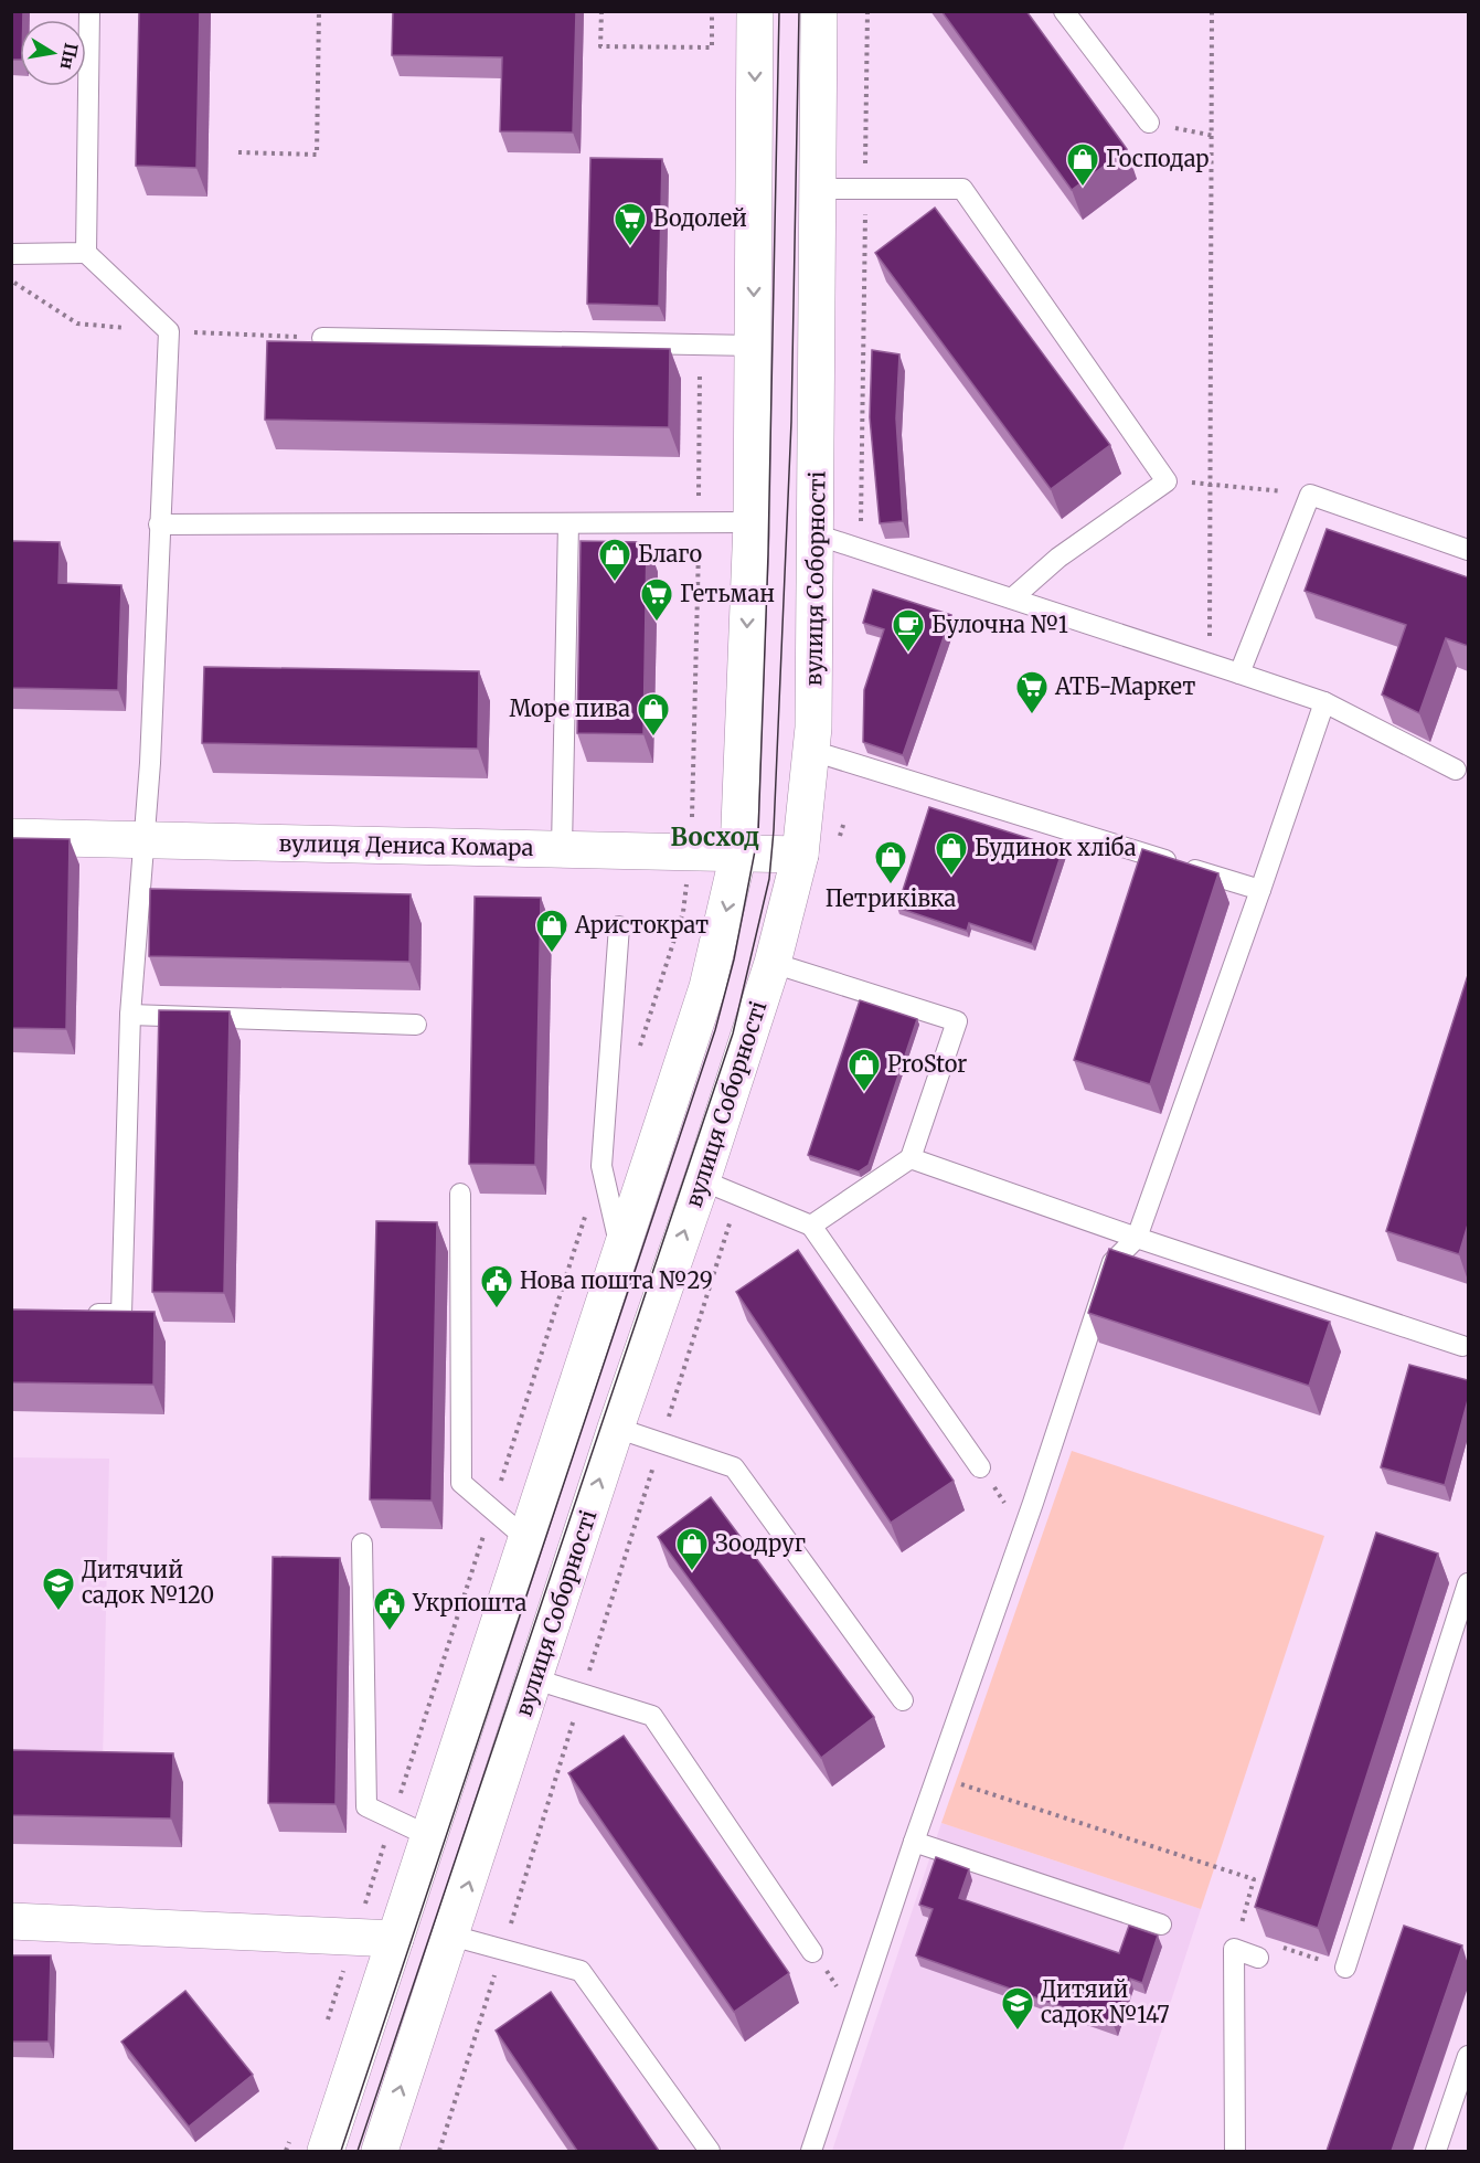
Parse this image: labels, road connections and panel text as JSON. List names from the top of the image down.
{
  "streets": {
    "main road": ["вулиця Соборності", "вулиця Дениса Комара"]
  },
  "crossings": [
    ["вулиця Соборності", "вулиця Дениса Комара"]
  ],
  "districts": ["Восход"],
  "places": {
    "shop": [
      "Господар",
      "Благо",
      "Море пива",
      "Будинок хліба",
      "Петриківка",
      "Аристократ",
      "ProStor",
      "Зоодруг"
    ],
    "supermarket": ["Водолей", "Гетьман", "АТБ-Маркет"],
    "cafe": ["Булочна №1"],
    "public building": ["Нова пошта №29", "Укрпошта"],
    "school or university": ["Дитячий садок №120", "Дитяий садок №147"]
  },
  "north": "right"
}
